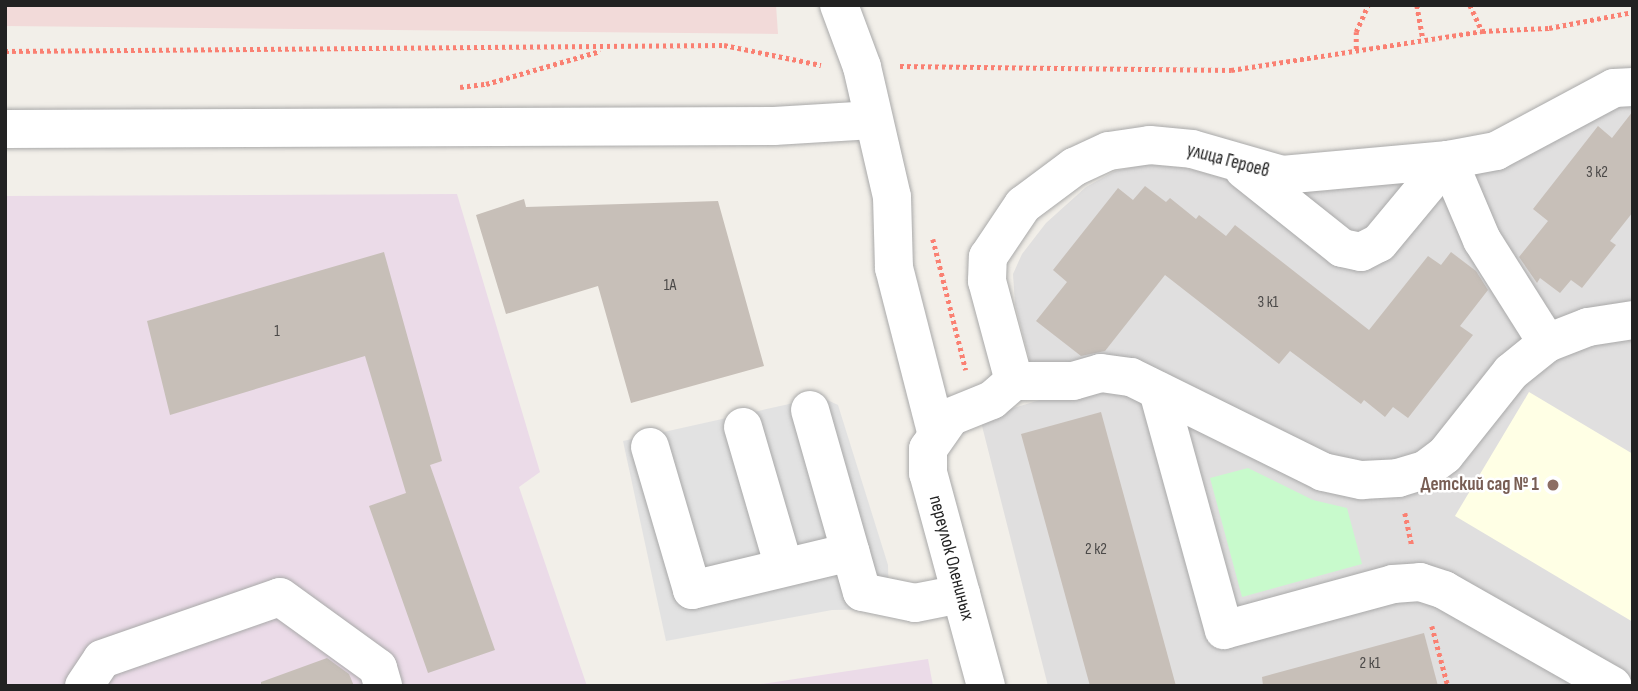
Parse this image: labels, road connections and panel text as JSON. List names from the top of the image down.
{
  "streets": {
    "street": ["улица Героев", "переулок Олениных"]
  },
  "places": ["Детский сад № 1"],
  "house_numbers": [
    "3 к2",
    "1А",
    "3 к1",
    "1",
    "2 к2",
    "2 к1"
  ]
}
